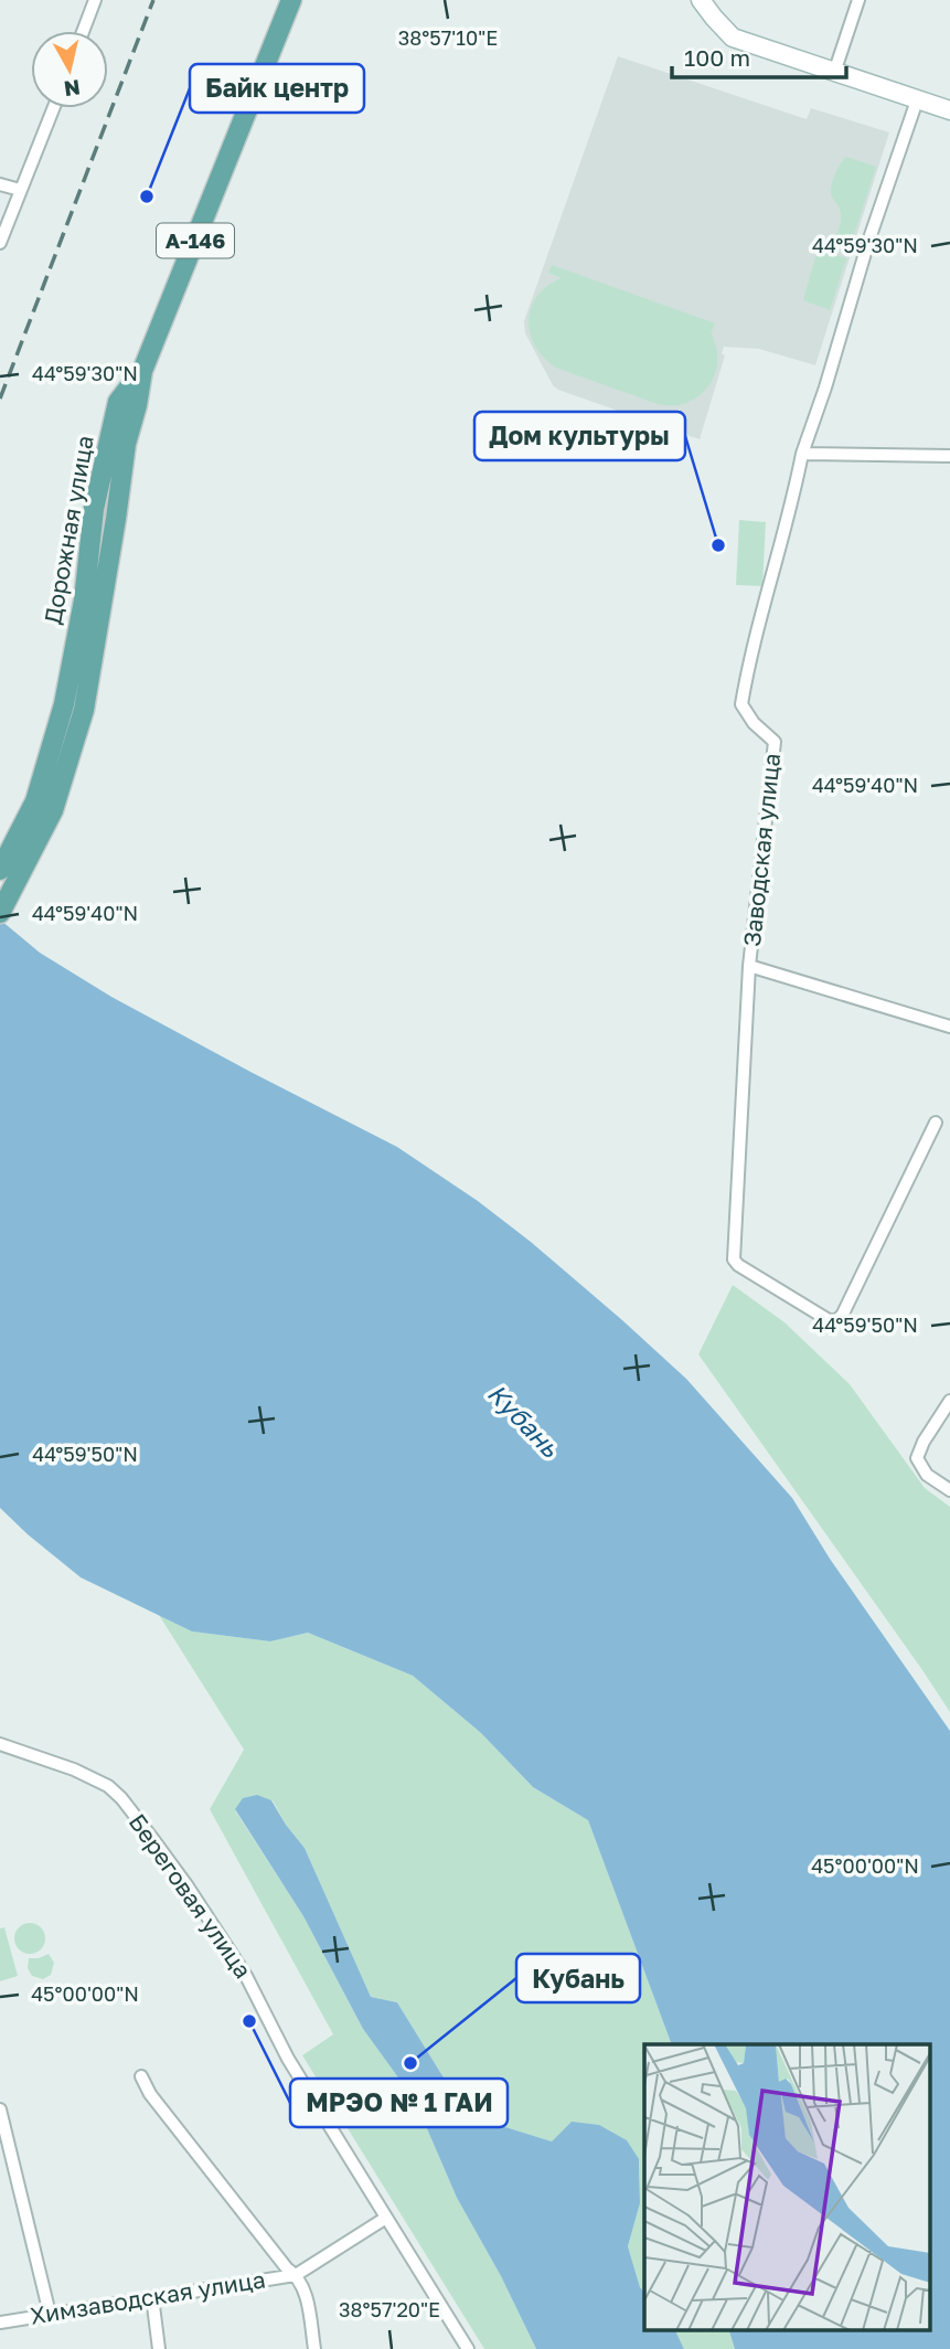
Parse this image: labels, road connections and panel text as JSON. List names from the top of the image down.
{
  "streets": {
    "main road": ["А-146", "Дорожная улица"],
    "street": ["Заводская улица", "Береговая улица", "Химзаводская улица"]
  },
  "crossings": [
    ["Береговая улица", "Химзаводская улица"]
  ],
  "water": ["Кубань"],
  "places": [
    "Байк центр",
    "Дом культуры",
    "МРЭО № 1 ГАИ",
    "Кубань"
  ],
  "scale_bar": "100 m",
  "north": "bottom",
  "coordinates": [
    "38°57'10\"E",
    "44°59'30\"N",
    "44°59'40\"N",
    "44°59'50\"N",
    "45°00'00\"N",
    "38°57'20\"E"
  ]
}
